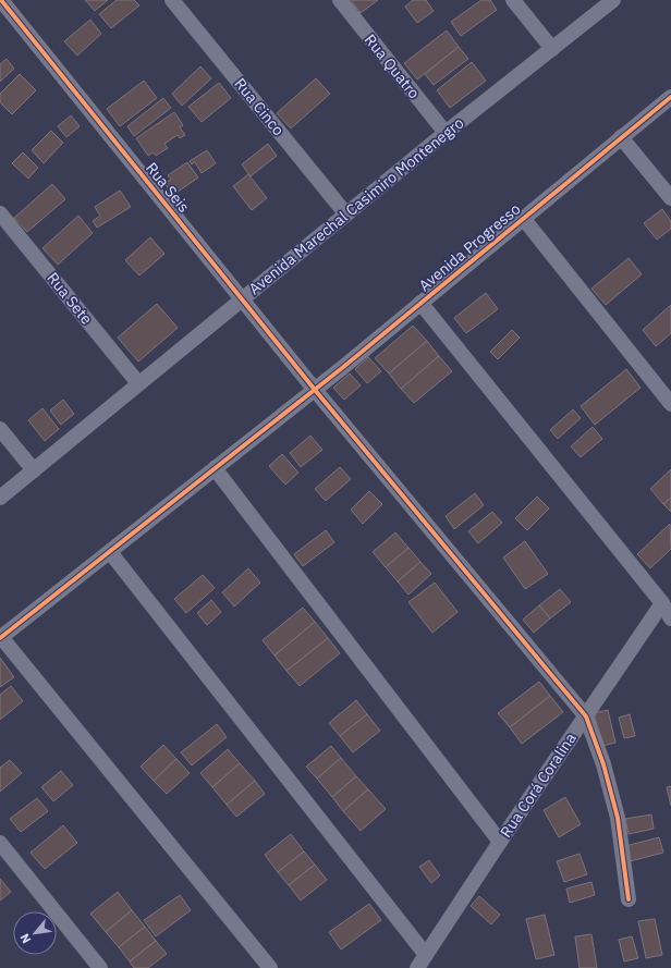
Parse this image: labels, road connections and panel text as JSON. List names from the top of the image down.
{
  "streets": {
    "street": [
      "Rua Quatro",
      "Rua Cinco",
      "Rua Seis",
      "Avenida Marechal Casimiro Montenegro",
      "Avenida Progresso",
      "Rua Sete",
      "Rua Corá Coralina"
    ]
  },
  "crossings": [
    ["Rua Quatro", "Avenida Marechal Casimiro Montenegro"],
    ["Rua Cinco", "Avenida Marechal Casimiro Montenegro"],
    ["Rua Seis", "Avenida Marechal Casimiro Montenegro"],
    ["Rua Seis", "Avenida Progresso"],
    ["Rua Seis", "Rua Corá Coralina"],
    ["Avenida Marechal Casimiro Montenegro", "Rua Sete"]
  ],
  "north": "bottom left"
}
